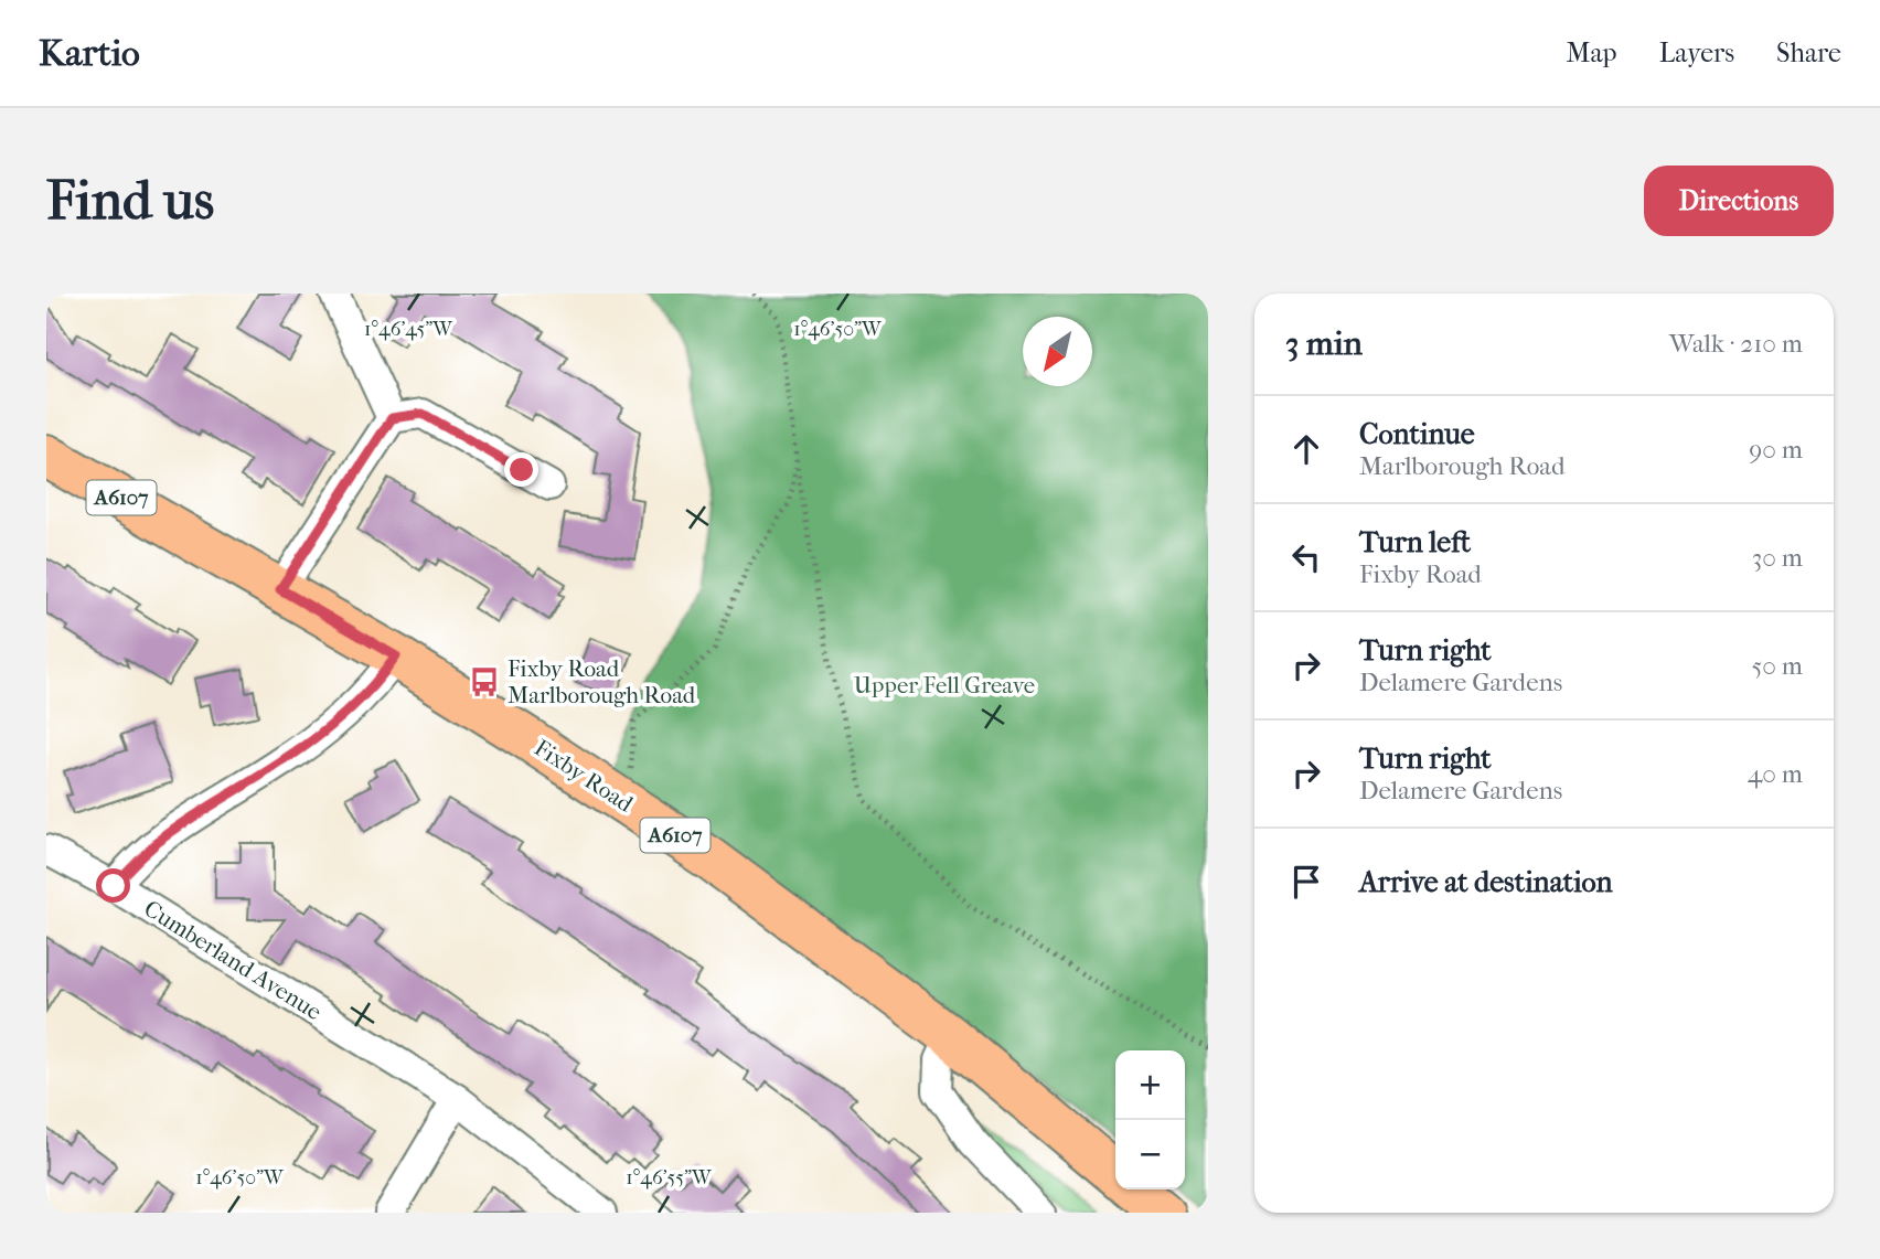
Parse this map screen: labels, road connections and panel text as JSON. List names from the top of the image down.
{
  "streets": {
    "main road": ["A6107", "Fixby Road"],
    "street": ["Cumberland Avenue"]
  },
  "parks": ["Upper Fell Greave"],
  "places": {
    "bus stop": ["Fixby Road Marlborough Road"]
  },
  "north": "bottom left",
  "page": {
    "header": "Kartio",
    "nav": ["Map", "Layers", "Share"],
    "buttons": "Directions",
    "title": "Find us",
    "heading": ["3 min", "Walk · 210 m"],
    "list": [
      ["Continue", "Marlborough Road", "90 m"],
      ["Turn left", "Fixby Road", "30 m"],
      ["Turn right", "Delamere Gardens", "50 m"],
      ["Turn right", "Delamere Gardens", "40 m"],
      "Arrive at destination"
    ],
    "map_buttons": ["+", "−"]
  },
  "coordinates": ["1°46'45\"W", "1°46'50\"W", "1°46'55\"W"]
}
